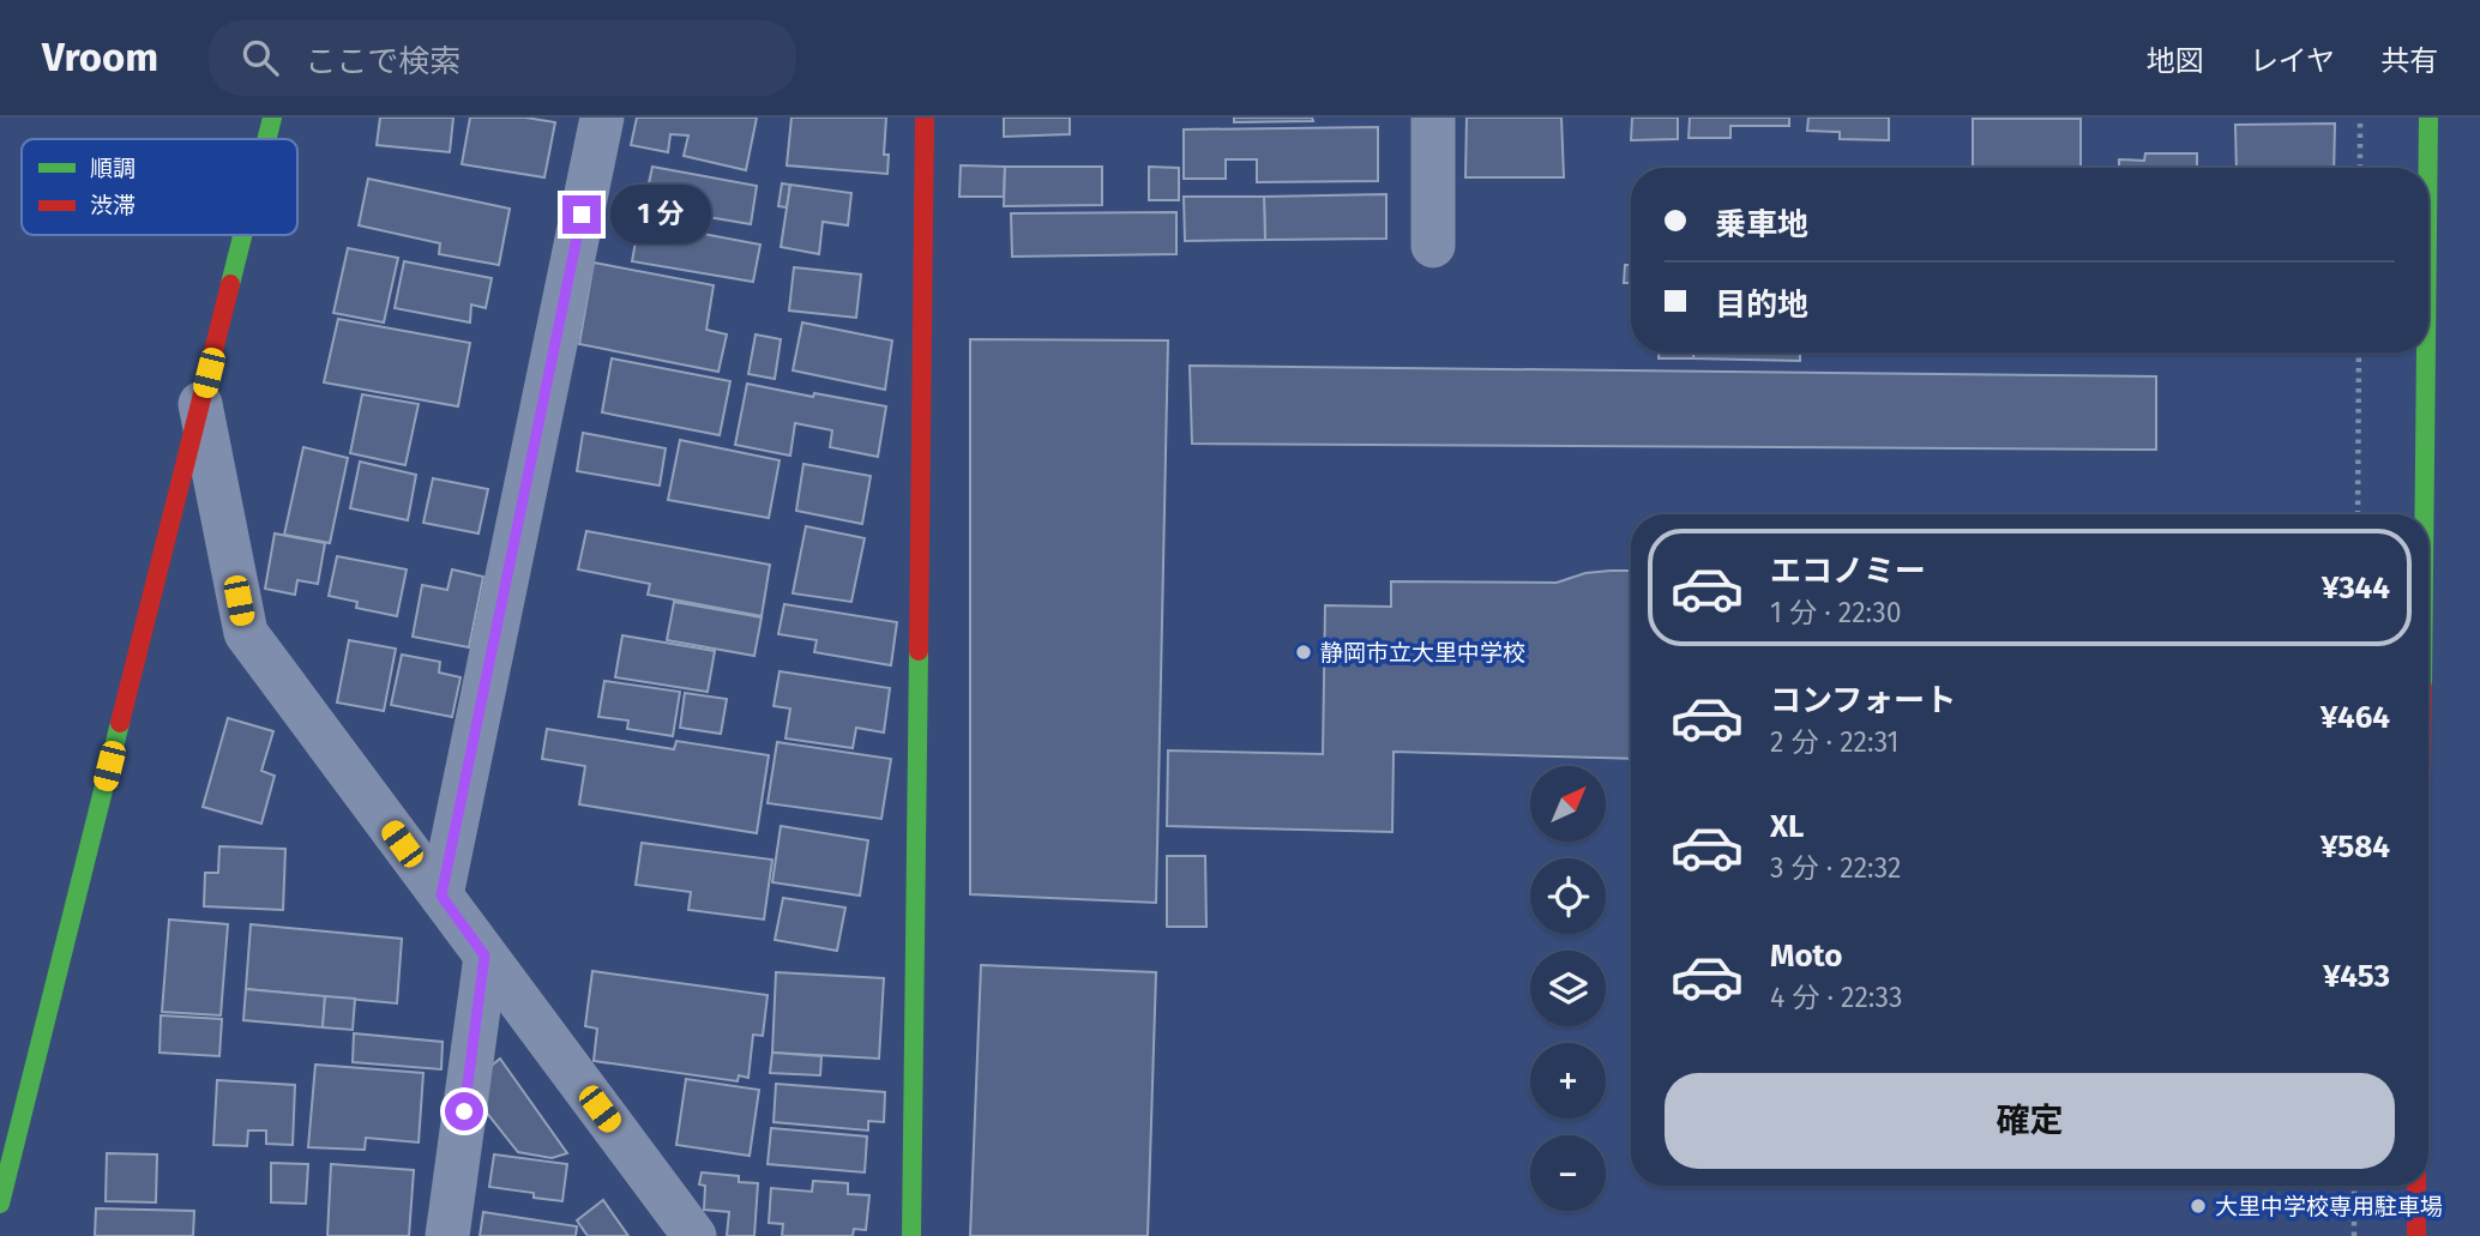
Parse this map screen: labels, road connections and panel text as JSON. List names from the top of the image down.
{
  "places": ["静岡市立大里中学校", "大里中学校専用駐車場"],
  "legend": ["順調", "渋滞"],
  "north": "top right",
  "page": {
    "header": "Vroom",
    "search": "ここで検索",
    "nav": ["地図", "レイヤ", "共有"],
    "banner": ["乗車地", "目的地"],
    "bubble": "1 分",
    "list": [
      {
        "name": "エコノミー",
        "note": "1 分 · 22:30",
        "value": "¥344"
      },
      {
        "name": "コンフォート",
        "note": "2 分 · 22:31",
        "value": "¥464"
      },
      {
        "name": "XL",
        "note": "3 分 · 22:32",
        "value": "¥584"
      },
      {
        "name": "Moto",
        "note": "4 分 · 22:33",
        "value": "¥453"
      }
    ],
    "map_buttons": ["+", "−"],
    "buttons": "確定"
  }
}
